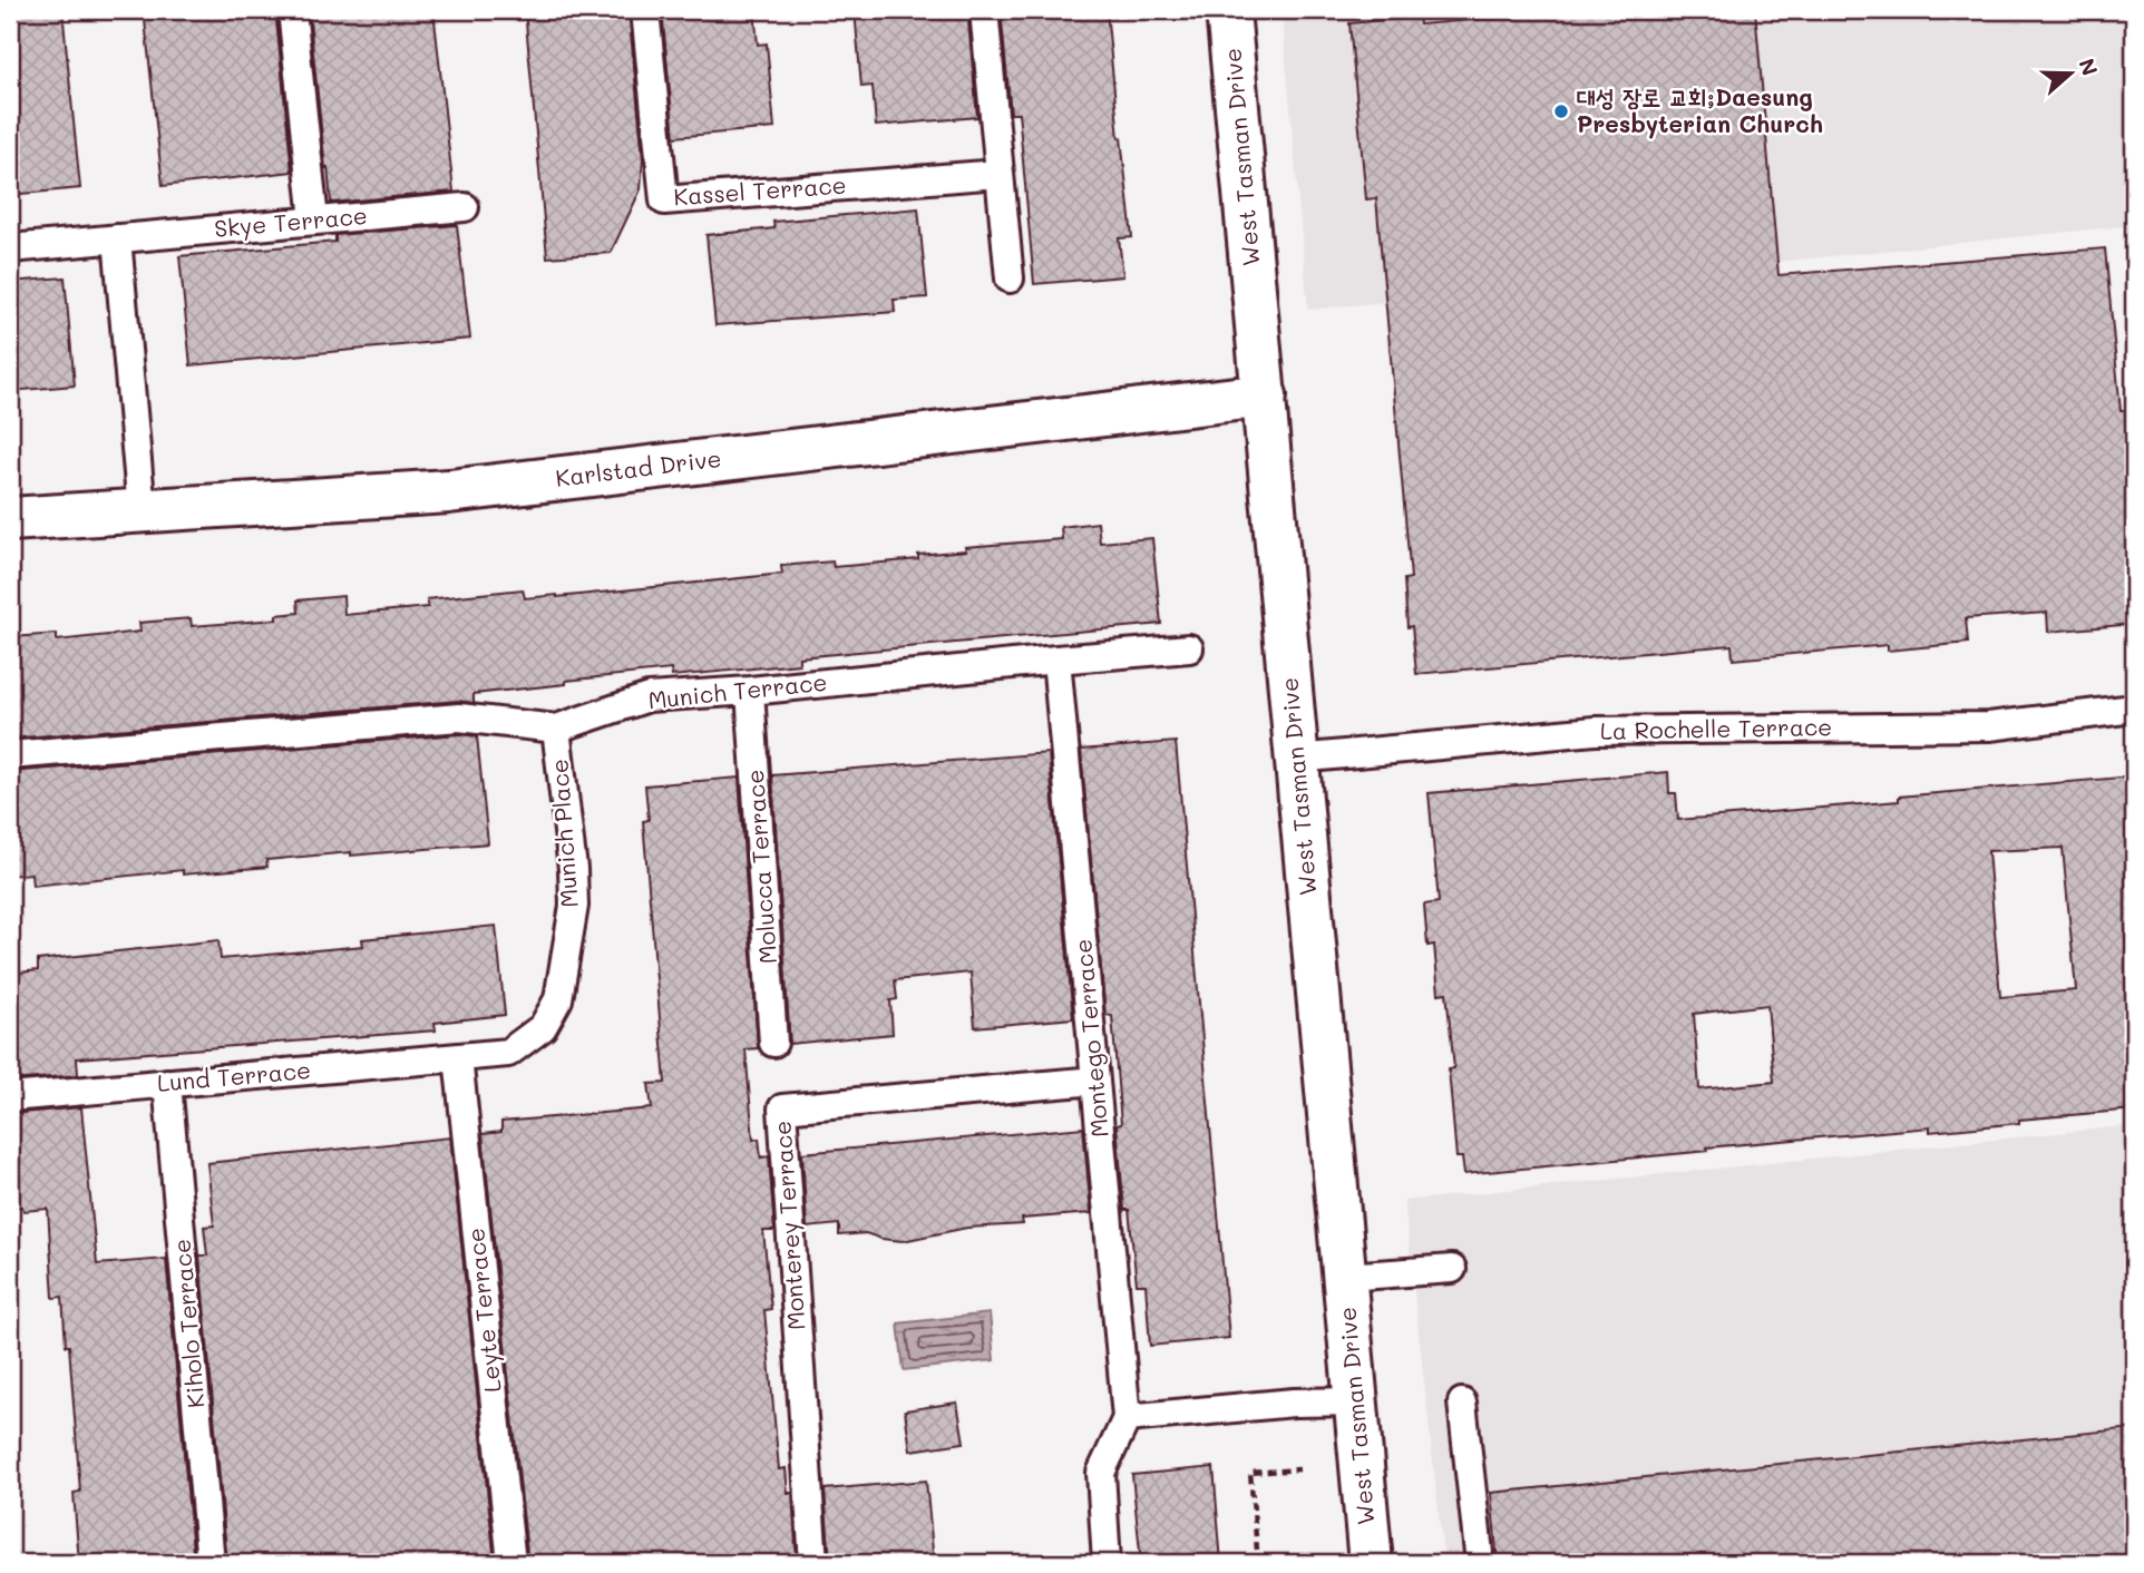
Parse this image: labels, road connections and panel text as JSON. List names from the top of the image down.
{
  "streets": {
    "street": ["West Tasman Drive", "Karlstad Drive"],
    "lane": [
      "Kassel Terrace",
      "Skye Terrace",
      "Munich Terrace",
      "La Rochelle Terrace",
      "Munich Place",
      "Molucca Terrace",
      "Montego Terrace",
      "Lund Terrace",
      "Monterey Terrace",
      "Leyte Terrace",
      "Kiholo Terrace"
    ]
  },
  "crossings": [
    ["West Tasman Drive", "Karlstad Drive"],
    ["West Tasman Drive", "La Rochelle Terrace"],
    ["Munich Terrace", "Munich Place"],
    ["Munich Terrace", "Molucca Terrace"],
    ["Munich Terrace", "Montego Terrace"],
    ["Munich Place", "Lund Terrace"],
    ["Munich Place", "Leyte Terrace"],
    ["Montego Terrace", "Monterey Terrace"],
    ["Lund Terrace", "Leyte Terrace"],
    ["Lund Terrace", "Kiholo Terrace"]
  ],
  "places": ["대성 장로 교회;Daesung Presbyterian Church"],
  "north": "right"
}
